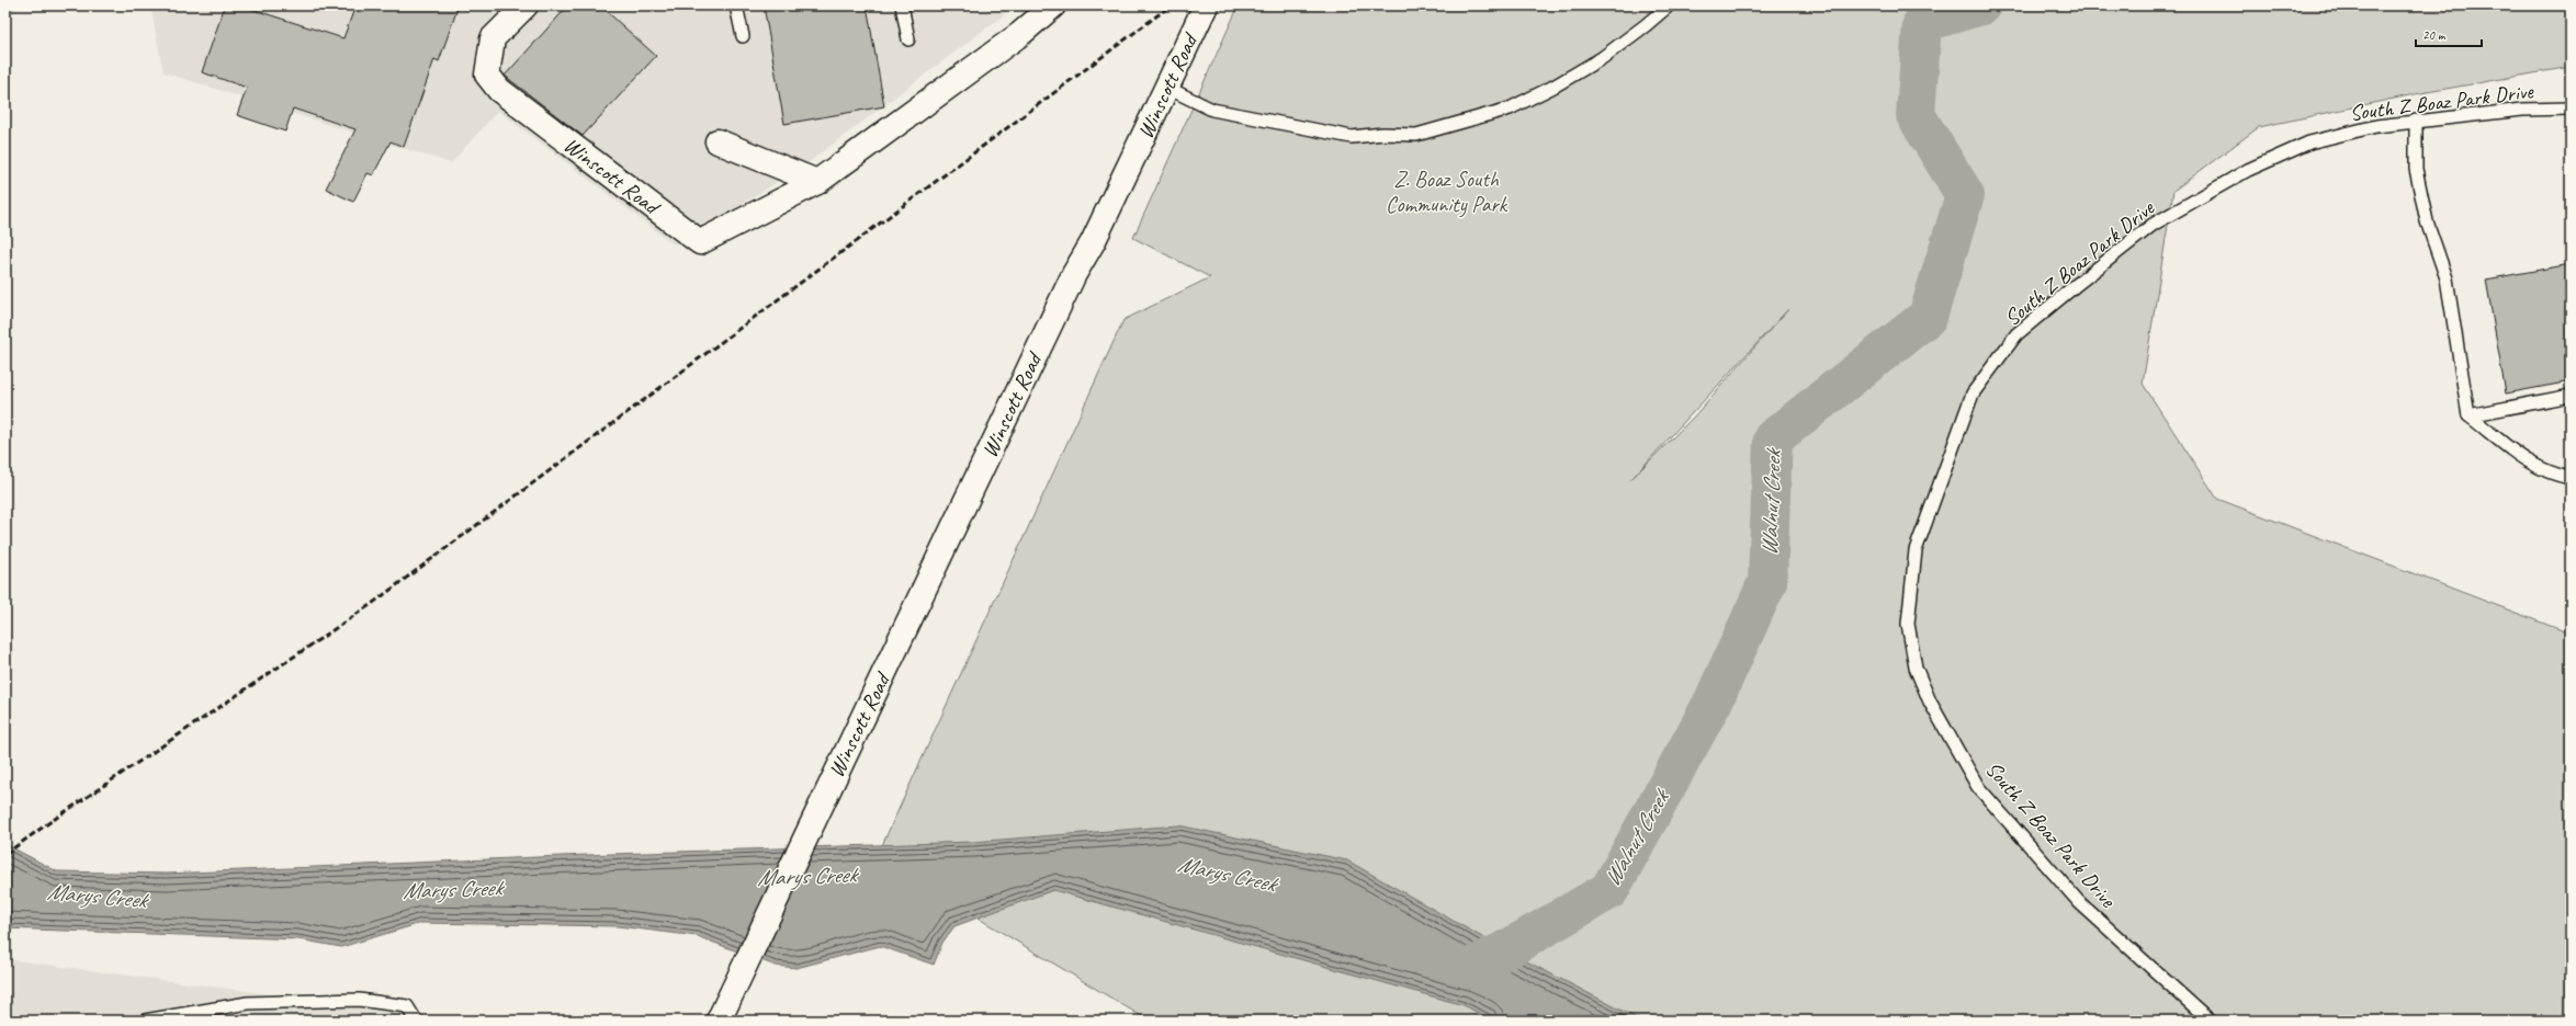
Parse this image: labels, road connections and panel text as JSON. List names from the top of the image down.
{
  "streets": {
    "main road": ["Winscott Road"],
    "lane": ["South Z Boaz Park Drive"]
  },
  "water": ["Walnut Creek", "Marys Creek"],
  "parks": ["Z. Boaz South Community Park"],
  "scale_bar": "20 m"
}
